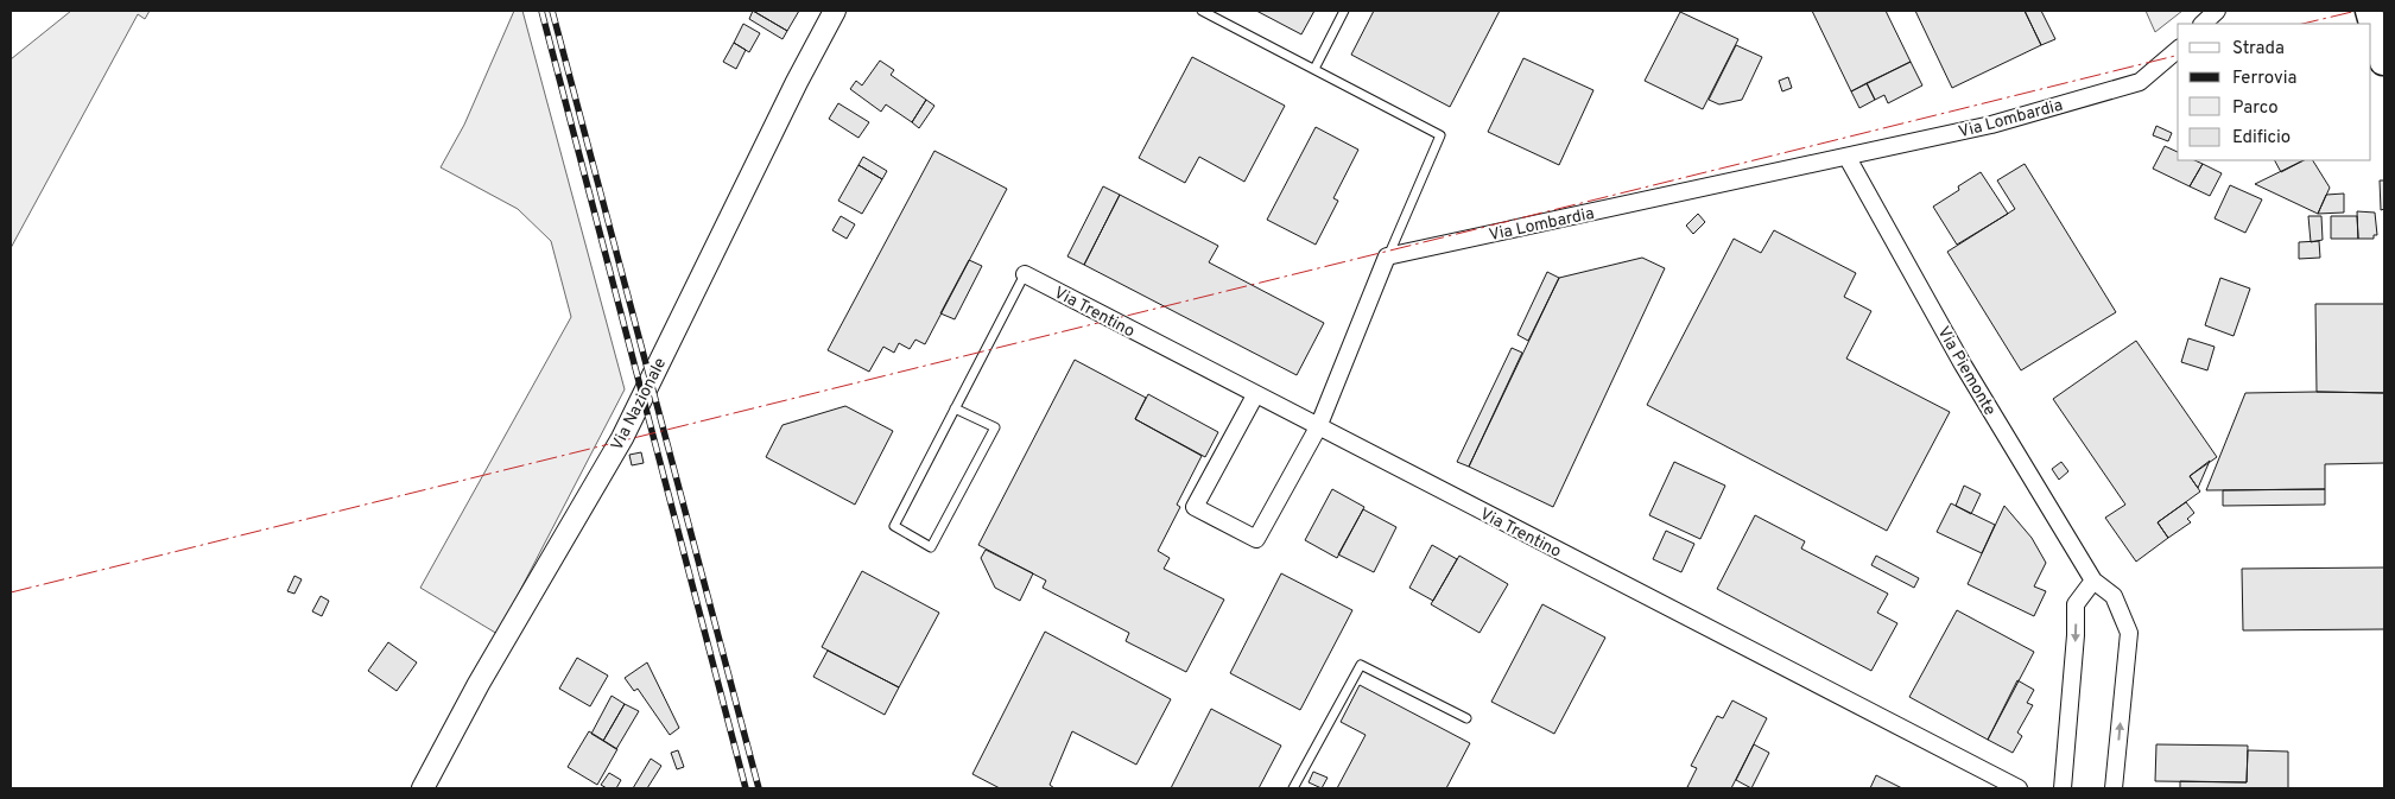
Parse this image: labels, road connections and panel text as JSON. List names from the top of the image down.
{
  "streets": {
    "street": [
      "Via Lombardia",
      "Via Trentino",
      "Via Piemonte",
      "Via Nazionale"
    ]
  },
  "crossings": [
    ["Via Lombardia", "Via Piemonte"]
  ],
  "legend": [
    "Strada",
    "Ferrovia",
    "Parco",
    "Edificio"
  ]
}
